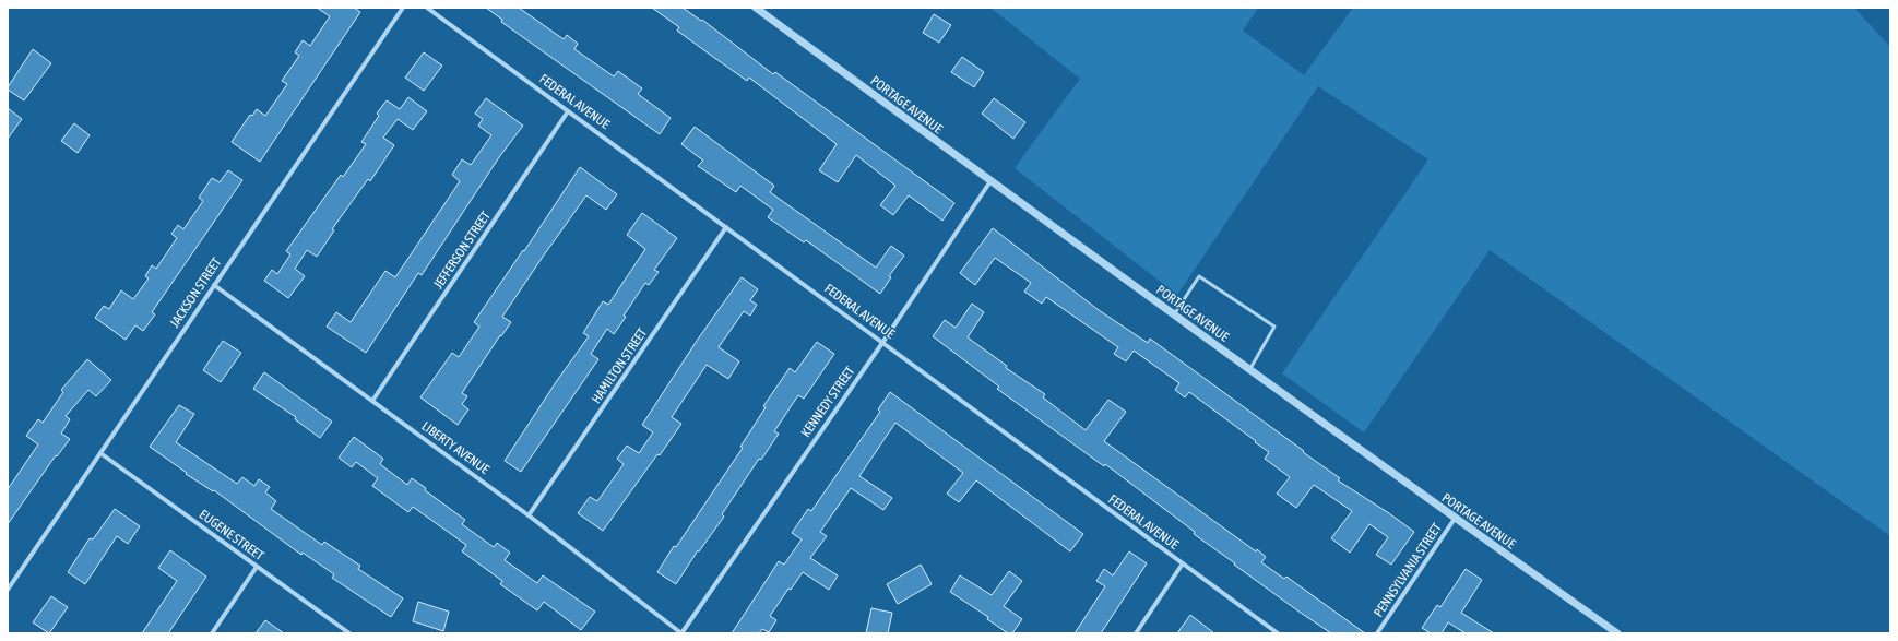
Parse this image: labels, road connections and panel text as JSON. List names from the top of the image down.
{
  "streets": {
    "street": [
      "FEDERAL AVENUE",
      "PORTAGE AVENUE",
      "JEFFERSON STREET",
      "JACKSON STREET",
      "HAMILTON STREET",
      "KENNEDY STREET",
      "LIBERTY AVENUE",
      "EUGENE STREET",
      "PENNSYLVANIA STREET"
    ]
  },
  "crossings": [
    ["FEDERAL AVENUE", "JEFFERSON STREET"],
    ["FEDERAL AVENUE", "HAMILTON STREET"],
    ["FEDERAL AVENUE", "KENNEDY STREET"],
    ["PORTAGE AVENUE", "KENNEDY STREET"],
    ["PORTAGE AVENUE", "PENNSYLVANIA STREET"],
    ["JEFFERSON STREET", "LIBERTY AVENUE"],
    ["JACKSON STREET", "LIBERTY AVENUE"],
    ["JACKSON STREET", "EUGENE STREET"],
    ["HAMILTON STREET", "LIBERTY AVENUE"],
    ["KENNEDY STREET", "LIBERTY AVENUE"]
  ]
}
